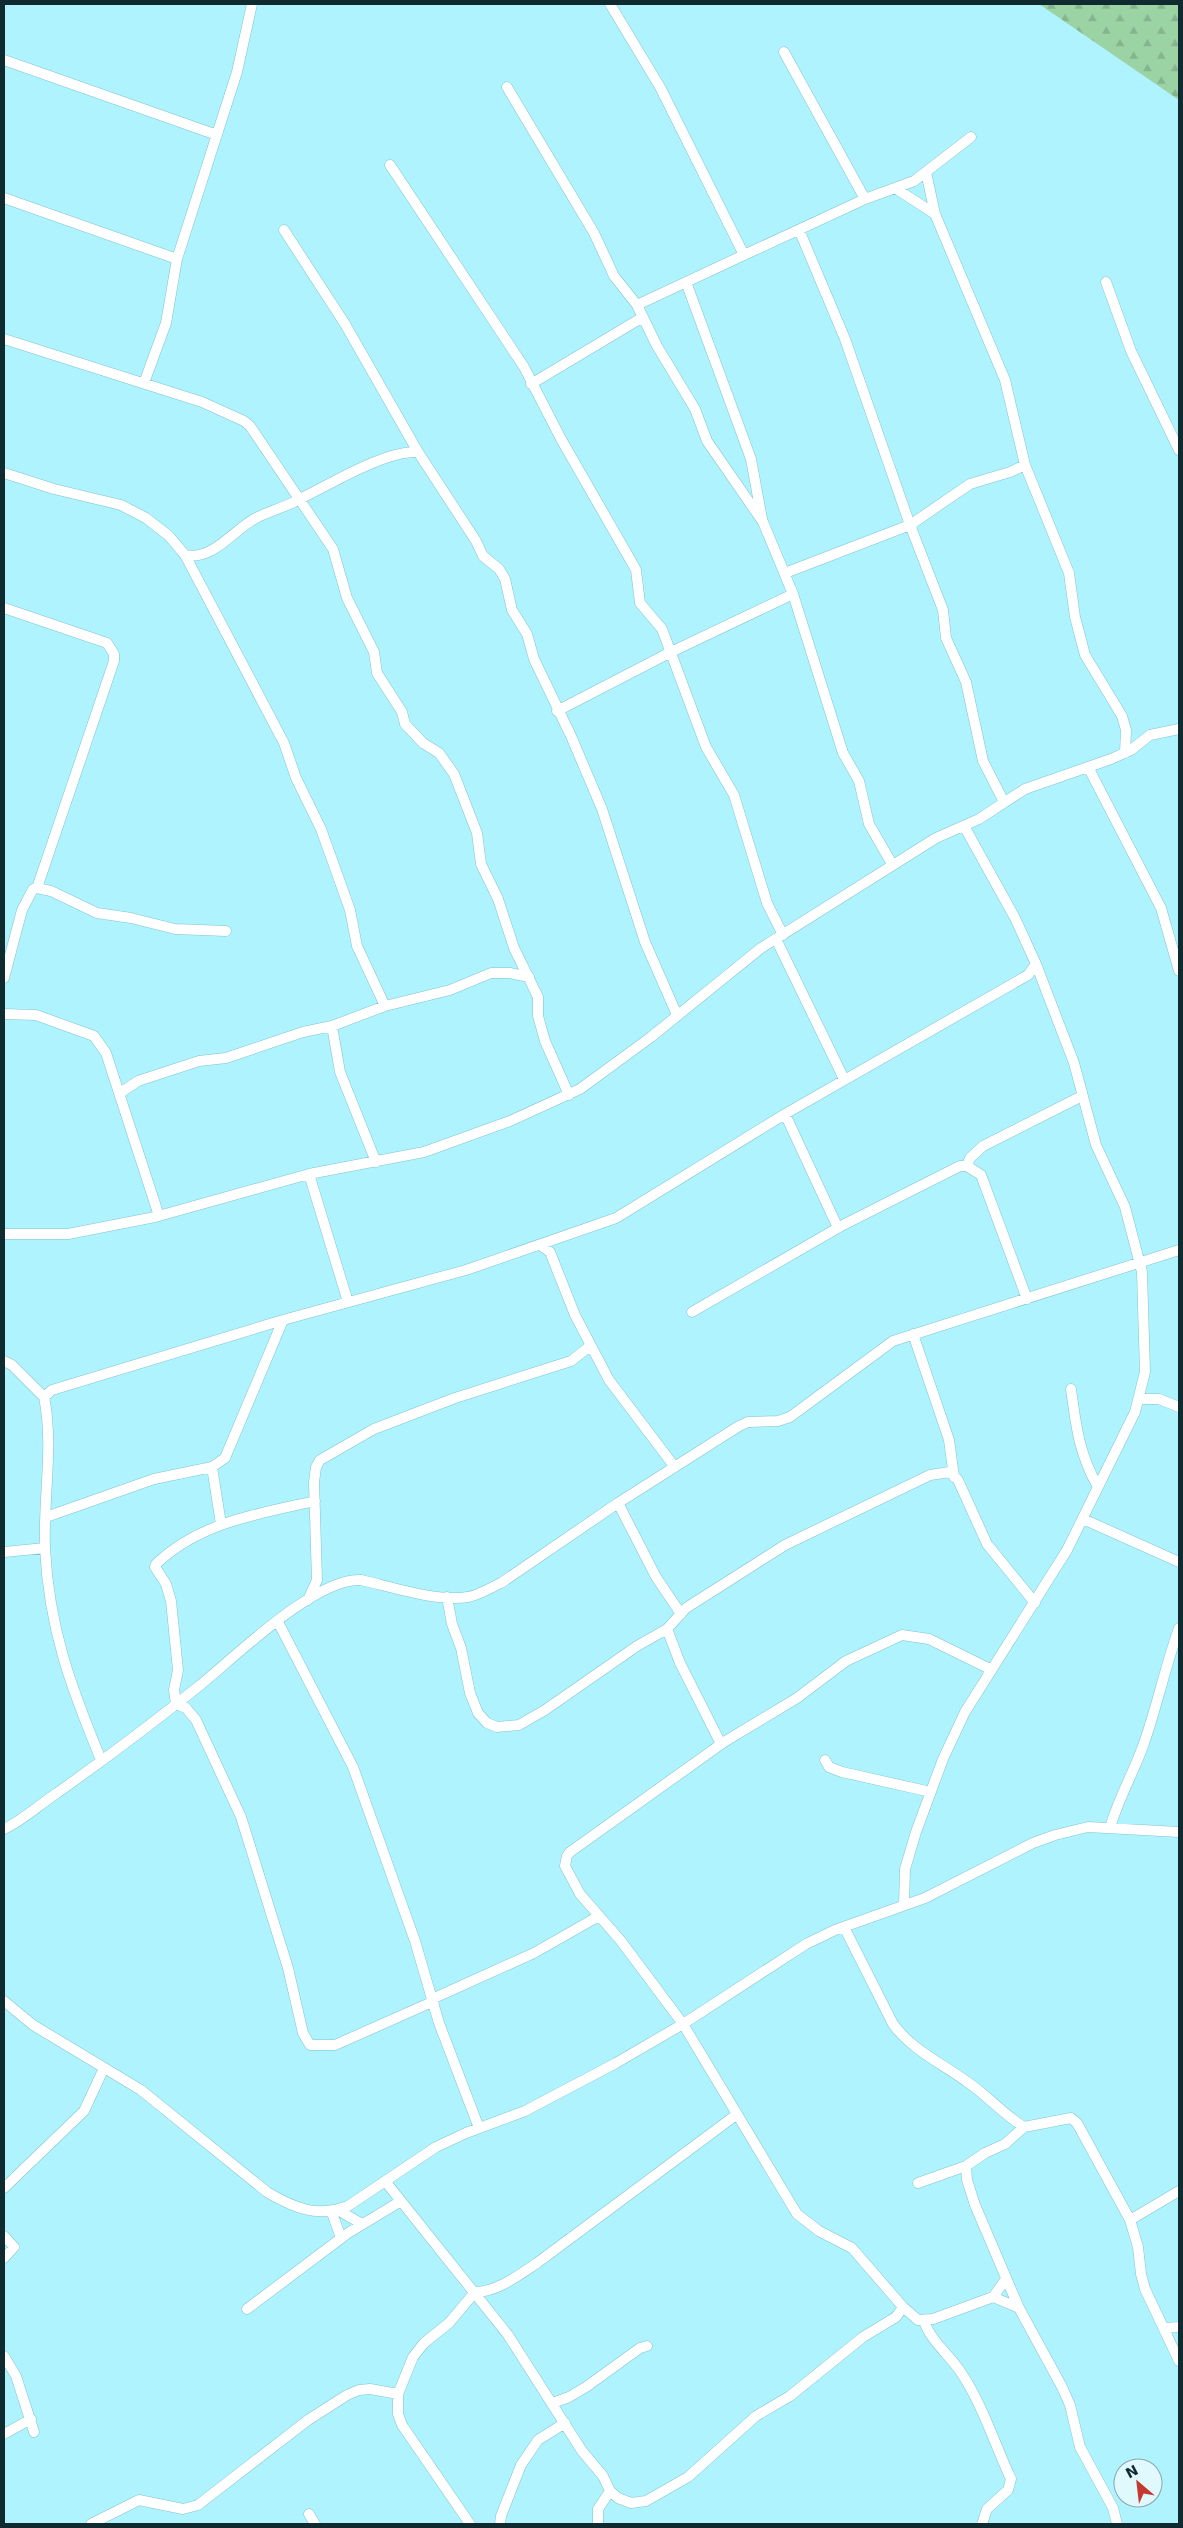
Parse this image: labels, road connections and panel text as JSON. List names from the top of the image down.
{
  "north": "top left"
}
